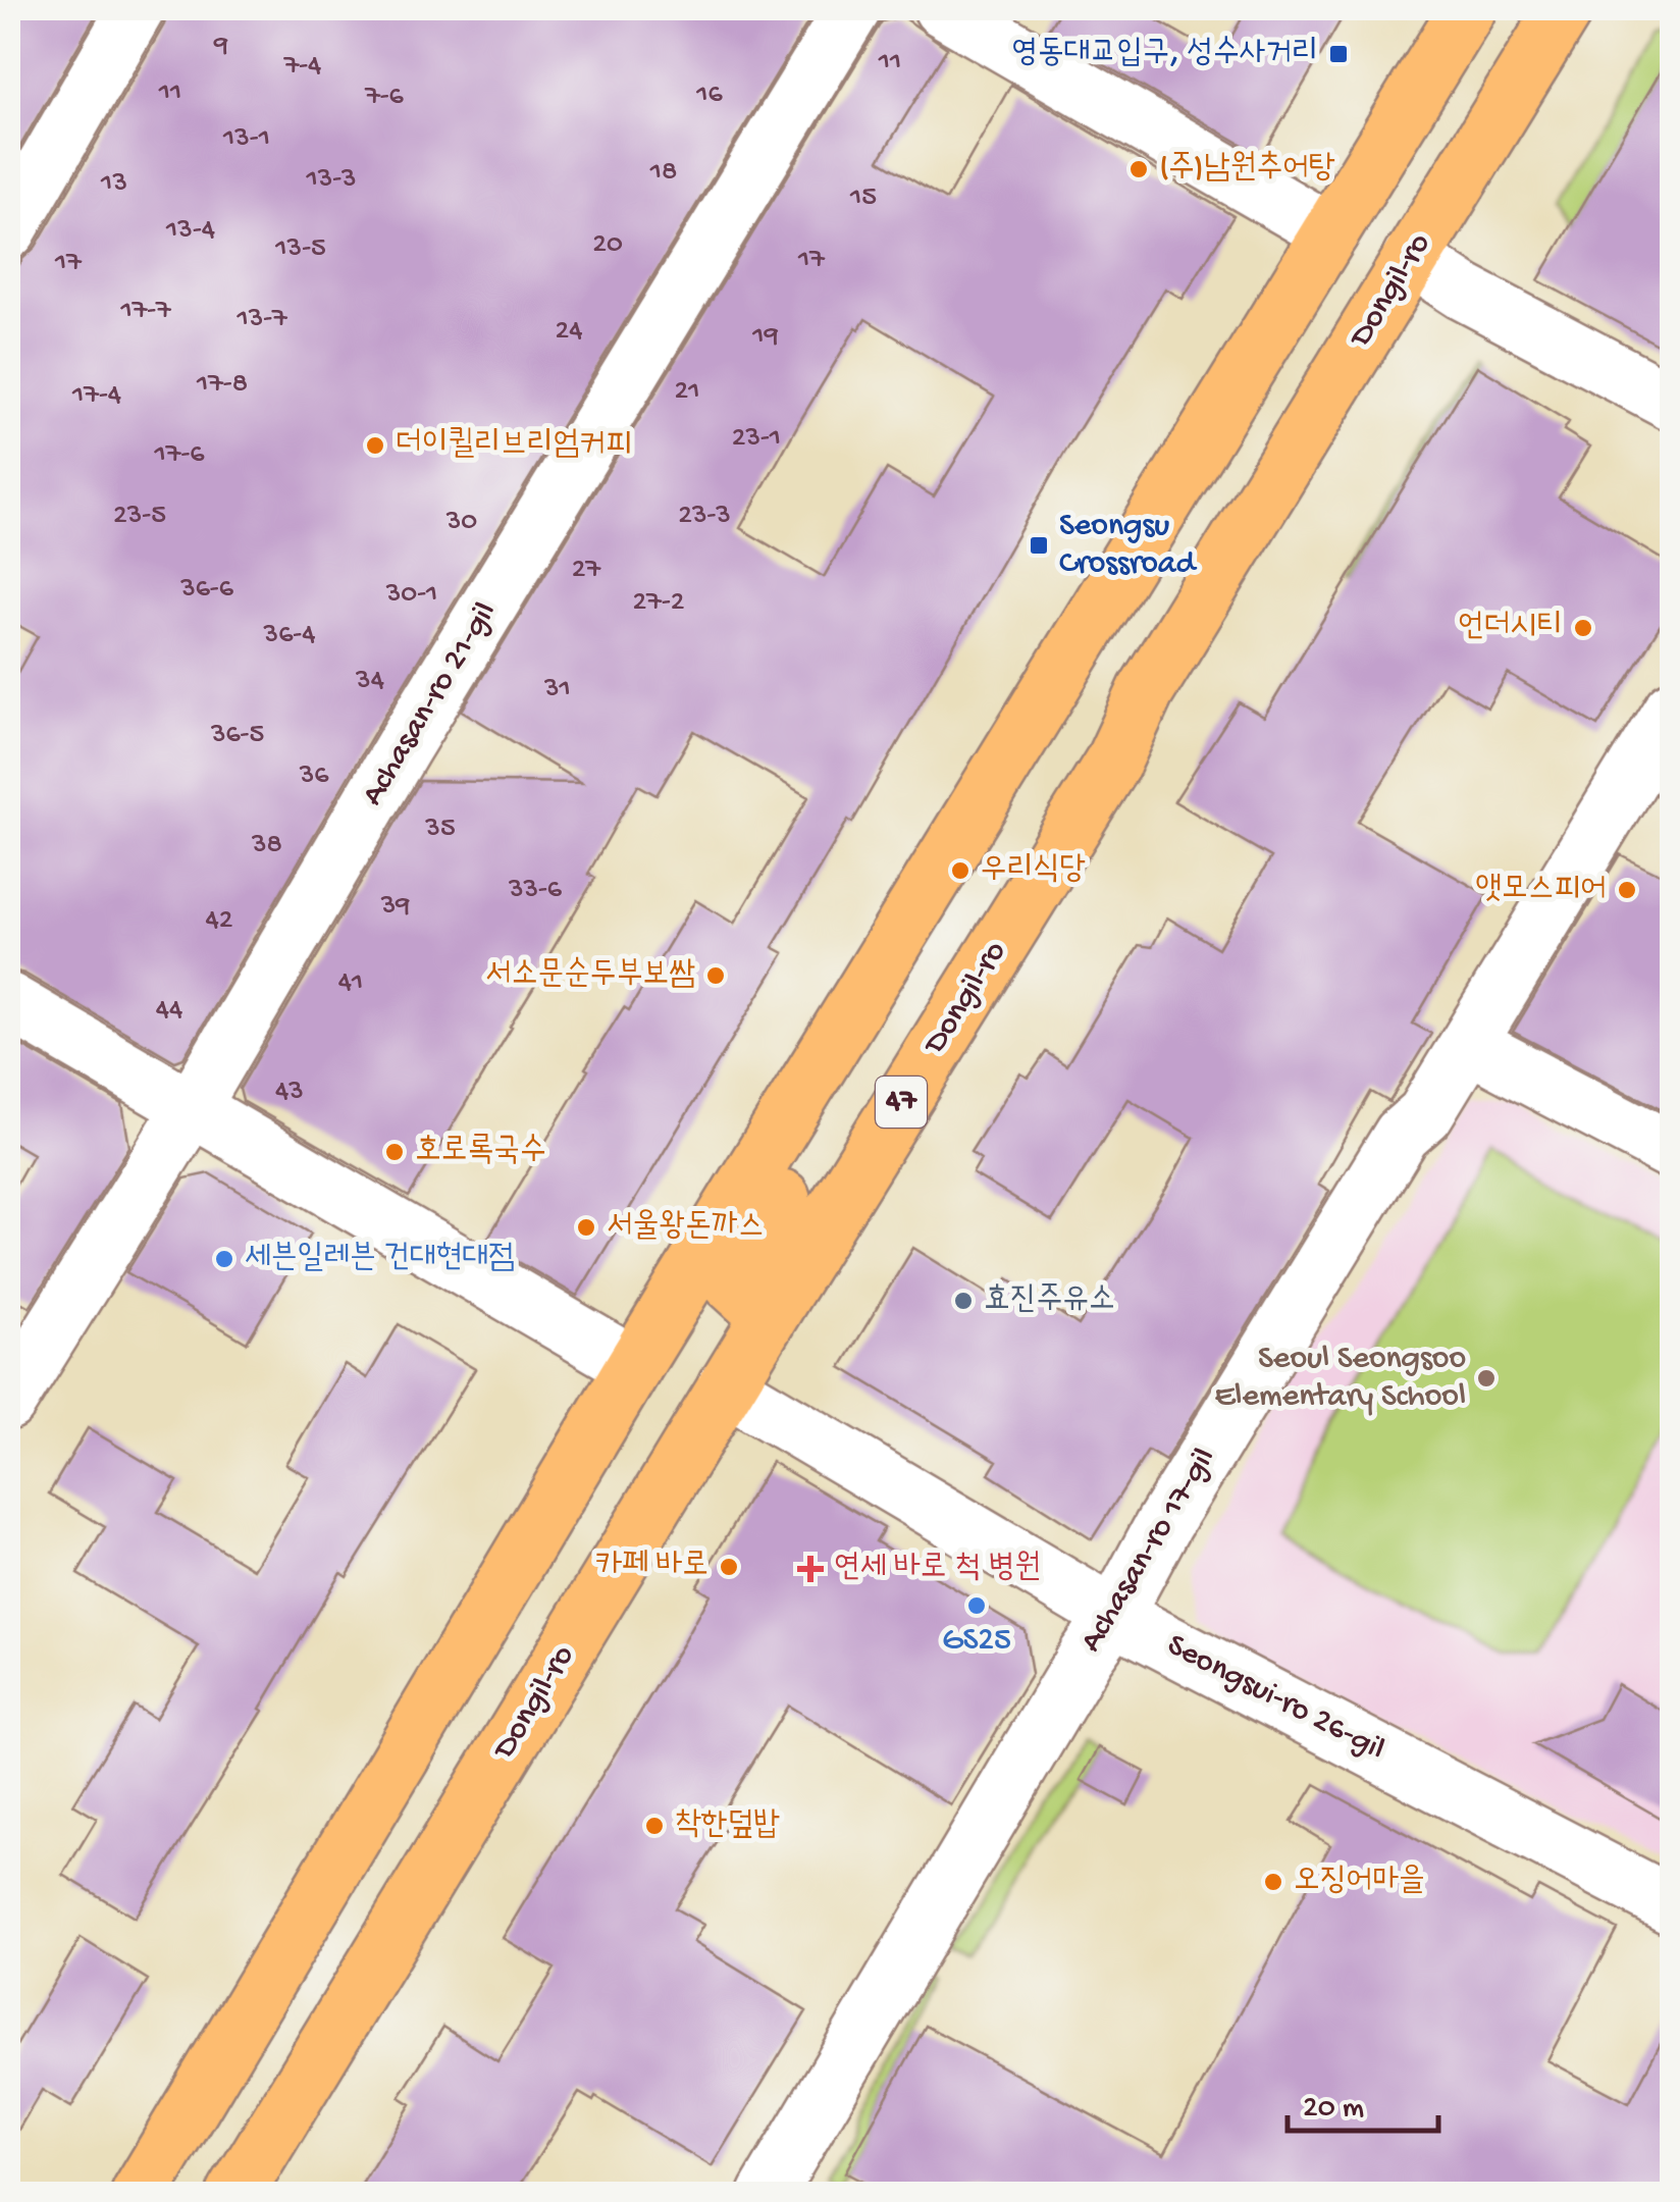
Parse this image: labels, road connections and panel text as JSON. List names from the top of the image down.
{
  "streets": {
    "main road": ["Dongil-ro", "47"],
    "street": ["Achasan-ro 21-gil", "Achasan-ro 17-gil", "Seongsui-ro 26-gil"]
  },
  "crossings": [
    ["Dongil-ro", "Seongsui-ro 26-gil"],
    ["Achasan-ro 17-gil", "Seongsui-ro 26-gil"]
  ],
  "places": {
    "transit": ["영동대교입구, 성수사거리", "Seongsu Crossroad"],
    "other": [
      "(주)남원추어탕",
      "더이퀼리브리엄커피",
      "언더시티",
      "우리식당",
      "앳모스피어",
      "서소문순두부보쌈",
      "호로록국수",
      "서울왕돈까스",
      "세븐일레븐 건대현대점",
      "효진주유소",
      "Seoul Seongsoo Elementary School",
      "카페 바로",
      "GS25",
      "착한덮밥",
      "오징어마을"
    ],
    "health": ["연세 바로 척 병원"]
  },
  "house_numbers": [
    "9",
    "11",
    "7-4",
    "11",
    "16",
    "7-6",
    "13-1",
    "18",
    "13-3",
    "13",
    "15",
    "13-4",
    "20",
    "13-5",
    "17",
    "17",
    "17-7",
    "13-7",
    "24",
    "19",
    "17-8",
    "21",
    "17-4",
    "23-1",
    "17-6",
    "23-5",
    "23-3",
    "30",
    "27",
    "36-6",
    "30-1",
    "27-2",
    "36-4",
    "34",
    "31",
    "36-5",
    "36",
    "35",
    "38",
    "33-6",
    "39",
    "42",
    "41",
    "44",
    "43"
  ],
  "scale_bar": "20 m"
}
